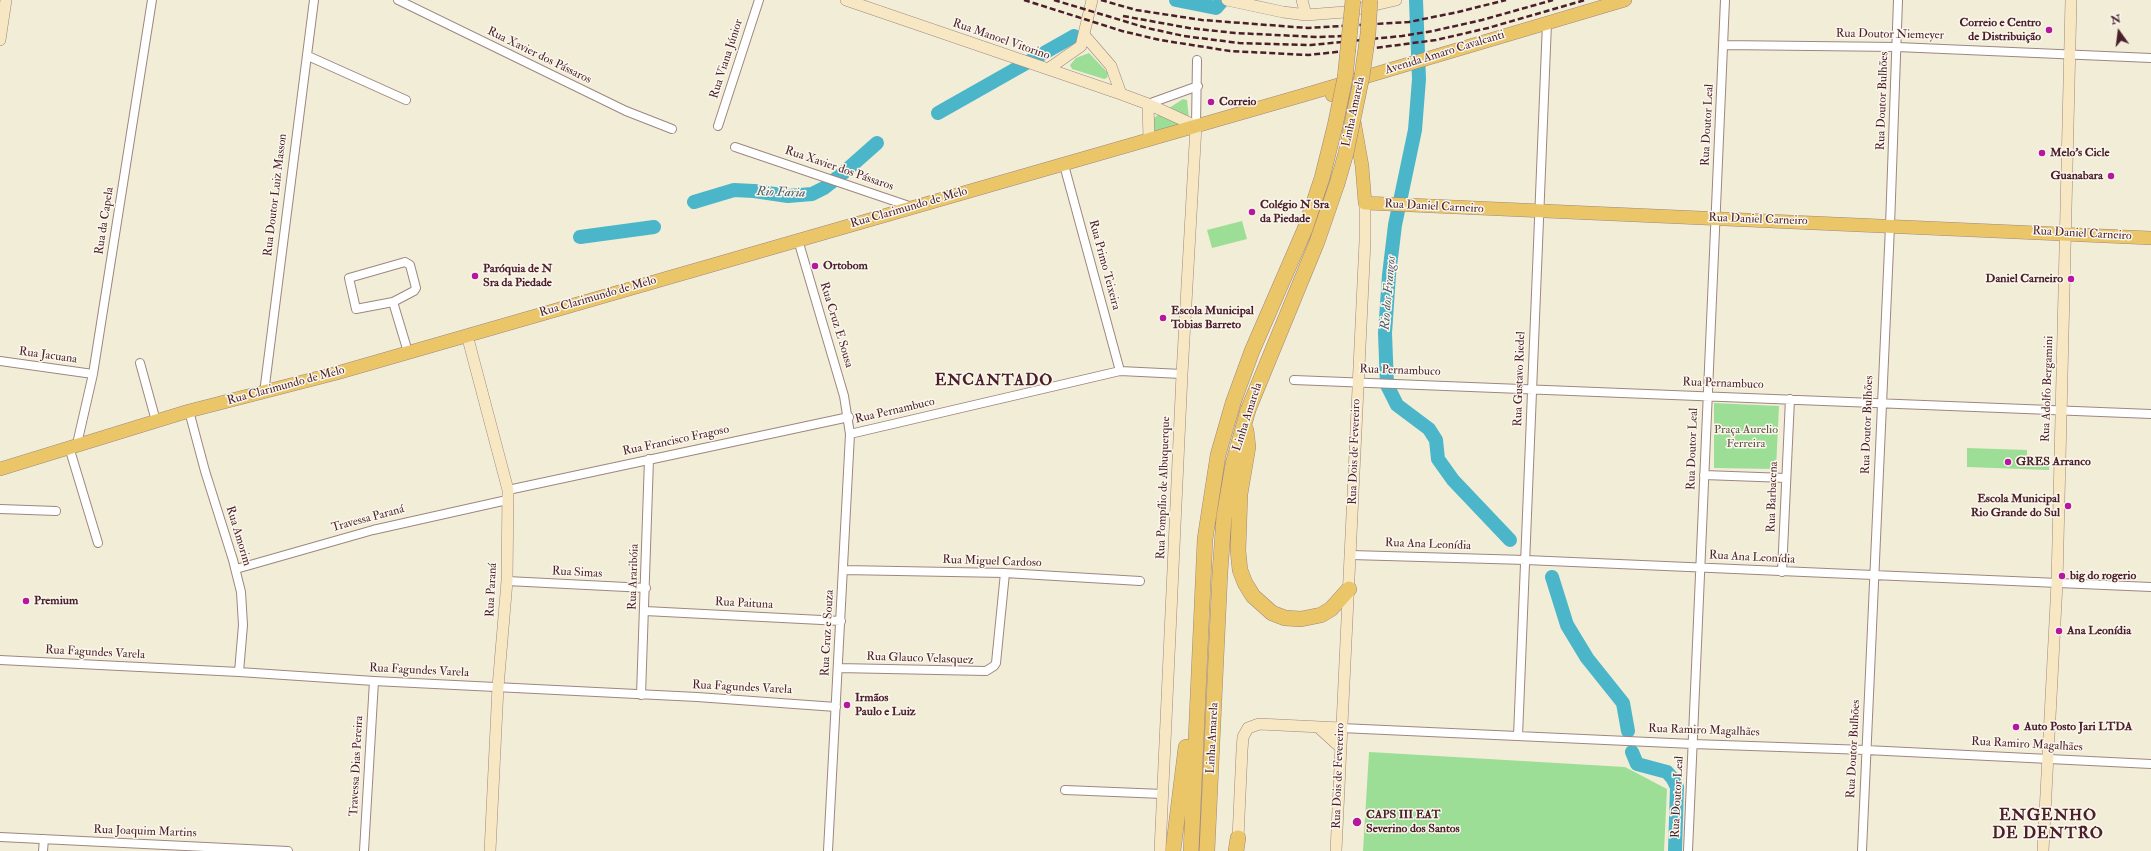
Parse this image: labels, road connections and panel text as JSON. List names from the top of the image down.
{
  "streets": {
    "highway": ["Linha Amarela"],
    "main road": [
      "Avenida Amaro Cavalcanti",
      "Rua Daniel Carneiro",
      "Rua Clarimundo de Melo",
      "Rua Dois de Fevereiro"
    ],
    "street": [
      "Rua Doutor Niemeyer",
      "Rua Manoel Vitorino",
      "Rua Xavier dos Pássaros",
      "Rua Viana Júnior",
      "Rua Doutor Bulhões",
      "Rua Doutor Leal",
      "Rua Doutor Luiz Masson",
      "Rua da Capela",
      "Rua Primo Teixeira",
      "Rua Cruz E Sousa",
      "Rua Jacuana",
      "Rua Pernambuco",
      "Rua Gustavo Riedel",
      "Rua Adolfo Bergamini",
      "Rua Francisco Fragoso",
      "Rua Pompílio de Albuquerque",
      "Rua Barbacena",
      "Travessa Paraná",
      "Rua Amorim",
      "Rua Ana Leonídia",
      "Rua Miguel Cardoso",
      "Rua Simas",
      "Rua Araribóia",
      "Rua Paraná",
      "Rua Paituna",
      "Rua Cruz e Souza",
      "Rua Fagundes Varela",
      "Rua Glauco Velasquez",
      "Rua Ramiro Magalhães",
      "Travessa Dias Pereira",
      "Rua Joaquim Martins"
    ]
  },
  "crossings": [
    ["Rua Doutor Niemeyer", "Rua Doutor Bulhões"],
    ["Rua Doutor Niemeyer", "Rua Doutor Leal"],
    ["Rua Doutor Niemeyer", "Rua Adolfo Bergamini"],
    ["Rua Manoel Vitorino", "Avenida Amaro Cavalcanti"],
    ["Rua Manoel Vitorino", "Rua Clarimundo de Melo"],
    ["Rua Manoel Vitorino", "Rua Pompílio de Albuquerque"],
    ["Avenida Amaro Cavalcanti", "Rua Clarimundo de Melo"],
    ["Avenida Amaro Cavalcanti", "Rua Gustavo Riedel"],
    ["Avenida Amaro Cavalcanti", "Rua Pompílio de Albuquerque"],
    ["Rua Xavier dos Pássaros", "Rua Clarimundo de Melo"],
    ["Rua Doutor Bulhões", "Rua Daniel Carneiro"],
    ["Rua Doutor Bulhões", "Rua Pernambuco"],
    ["Rua Doutor Bulhões", "Rua Ana Leonídia"],
    ["Rua Doutor Bulhões", "Rua Ramiro Magalhães"],
    ["Rua Doutor Leal", "Rua Daniel Carneiro"],
    ["Rua Doutor Leal", "Rua Pernambuco"],
    ["Rua Doutor Leal", "Rua Ana Leonídia"],
    ["Rua Doutor Leal", "Rua Ramiro Magalhães"],
    ["Rua Doutor Luiz Masson", "Rua Clarimundo de Melo"],
    ["Rua Daniel Carneiro", "Rua Gustavo Riedel"],
    ["Rua Daniel Carneiro", "Rua Adolfo Bergamini"],
    ["Rua Daniel Carneiro", "Rua Dois de Fevereiro"],
    ["Rua Clarimundo de Melo", "Rua da Capela"],
    ["Rua Clarimundo de Melo", "Rua Primo Teixeira"],
    ["Rua Clarimundo de Melo", "Rua Cruz E Sousa"],
    ["Rua Clarimundo de Melo", "Rua Pompílio de Albuquerque"],
    ["Rua Clarimundo de Melo", "Rua Amorim"],
    ["Rua Clarimundo de Melo", "Rua Paraná"],
    ["Rua da Capela", "Rua Jacuana"],
    ["Rua Primo Teixeira", "Rua Pernambuco"],
    ["Rua Cruz E Sousa", "Rua Francisco Fragoso"],
    ["Rua Cruz E Sousa", "Rua Cruz e Souza"],
    ["Rua Pernambuco", "Rua Gustavo Riedel"],
    ["Rua Pernambuco", "Rua Adolfo Bergamini"],
    ["Rua Pernambuco", "Rua Dois de Fevereiro"],
    ["Rua Pernambuco", "Rua Pompílio de Albuquerque"],
    ["Rua Pernambuco", "Rua Barbacena"],
    ["Rua Pernambuco", "Rua Cruz e Souza"],
    ["Rua Gustavo Riedel", "Rua Ana Leonídia"],
    ["Rua Gustavo Riedel", "Rua Ramiro Magalhães"],
    ["Rua Adolfo Bergamini", "Rua Ana Leonídia"],
    ["Rua Adolfo Bergamini", "Rua Ramiro Magalhães"],
    ["Rua Francisco Fragoso", "Travessa Paraná"],
    ["Rua Francisco Fragoso", "Rua Araribóia"],
    ["Rua Francisco Fragoso", "Rua Paraná"],
    ["Rua Francisco Fragoso", "Rua Cruz e Souza"],
    ["Rua Dois de Fevereiro", "Rua Ana Leonídia"],
    ["Rua Dois de Fevereiro", "Rua Ramiro Magalhães"],
    ["Rua Barbacena", "Rua Ana Leonídia"],
    ["Travessa Paraná", "Rua Amorim"],
    ["Travessa Paraná", "Rua Paraná"],
    ["Rua Amorim", "Rua Fagundes Varela"],
    ["Rua Miguel Cardoso", "Rua Cruz e Souza"],
    ["Rua Miguel Cardoso", "Rua Glauco Velasquez"],
    ["Rua Simas", "Rua Araribóia"],
    ["Rua Simas", "Rua Paraná"],
    ["Rua Araribóia", "Rua Paituna"],
    ["Rua Araribóia", "Rua Fagundes Varela"],
    ["Rua Paraná", "Rua Fagundes Varela"],
    ["Rua Paituna", "Rua Cruz e Souza"],
    ["Rua Cruz e Souza", "Rua Fagundes Varela"],
    ["Rua Cruz e Souza", "Rua Glauco Velasquez"],
    ["Rua Fagundes Varela", "Travessa Dias Pereira"]
  ],
  "districts": ["ENCANTADO", "ENGENHO DE DENTRO"],
  "water": ["Rio Faria", "Rio dos Frangos"],
  "parks": ["Praça Aurelio Ferreira"],
  "places": [
    "Correio e Centro de Distribuição",
    "Correio",
    "Melo's Cicle",
    "Guanabara",
    "Colégio N Sra da Piedade",
    "Ortobom",
    "Paróquia de N Sra da Piedade",
    "Daniel Carneiro",
    "Escola Municipal Tobias Barreto",
    "GRES Arranco",
    "Escola Municipal Rio Grande do Sul",
    "big do rogerio",
    "Premium",
    "Ana Leonídia",
    "Irmãos Paulo e Luiz",
    "Auto Posto Jari LTDA",
    "CAPS III EAT Severino dos Santos"
  ],
  "north": "top"
}
